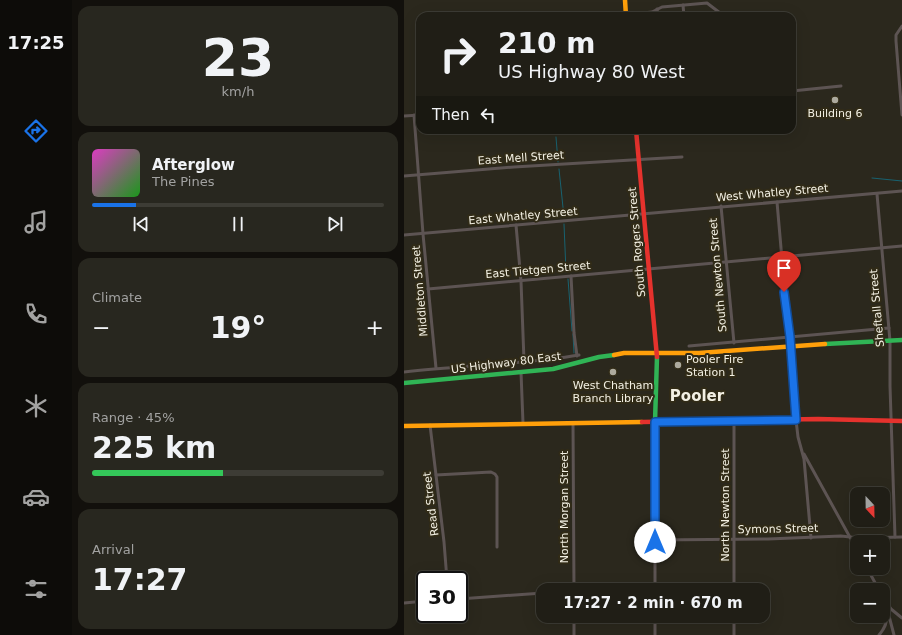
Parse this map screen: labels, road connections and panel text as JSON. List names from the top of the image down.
{
  "streets": {
    "main road": ["South Rogers Street", "US Highway 80 East"],
    "street": [
      "East Mell Street",
      "West Whatley Street",
      "East Whatley Street",
      "East Tietgen Street",
      "South Newton Street",
      "Middleton Street",
      "Sheftall Street",
      "Read Street",
      "North Newton Street",
      "North Morgan Street",
      "Symons Street"
    ]
  },
  "crossings": [
    ["East Mell Street", "South Rogers Street"],
    ["East Mell Street", "Middleton Street"],
    ["West Whatley Street", "East Whatley Street"],
    ["West Whatley Street", "South Rogers Street"],
    ["West Whatley Street", "South Newton Street"],
    ["West Whatley Street", "Sheftall Street"],
    ["East Whatley Street", "South Rogers Street"],
    ["East Whatley Street", "Middleton Street"],
    ["South Rogers Street", "East Tietgen Street"],
    ["South Rogers Street", "US Highway 80 East"],
    ["East Tietgen Street", "South Newton Street"],
    ["East Tietgen Street", "Middleton Street"],
    ["East Tietgen Street", "Sheftall Street"],
    ["Sheftall Street", "US Highway 80 East"],
    ["Sheftall Street", "Symons Street"],
    ["North Newton Street", "Symons Street"]
  ],
  "districts": ["Pooler"],
  "places": ["Building 6", "Pooler Fire Station 1", "West Chatham Branch Library"],
  "north": "bottom",
  "page": {
    "tabs": "17:25",
    "tile": [
      ["23", "km/h"],
      "Climate",
      ["Range · 45%", "225 km"],
      ["Arrival", "17:27"]
    ],
    "turn": ["210 m", "US Highway 80 West"],
    "then": "Then",
    "song": ["Afterglow", "The Pines"],
    "heat": ["−", "19°", "+"],
    "map_buttons": ["+", "−"],
    "limit": "30",
    "trip": "17:27 · 2 min · 670 m"
  }
}
